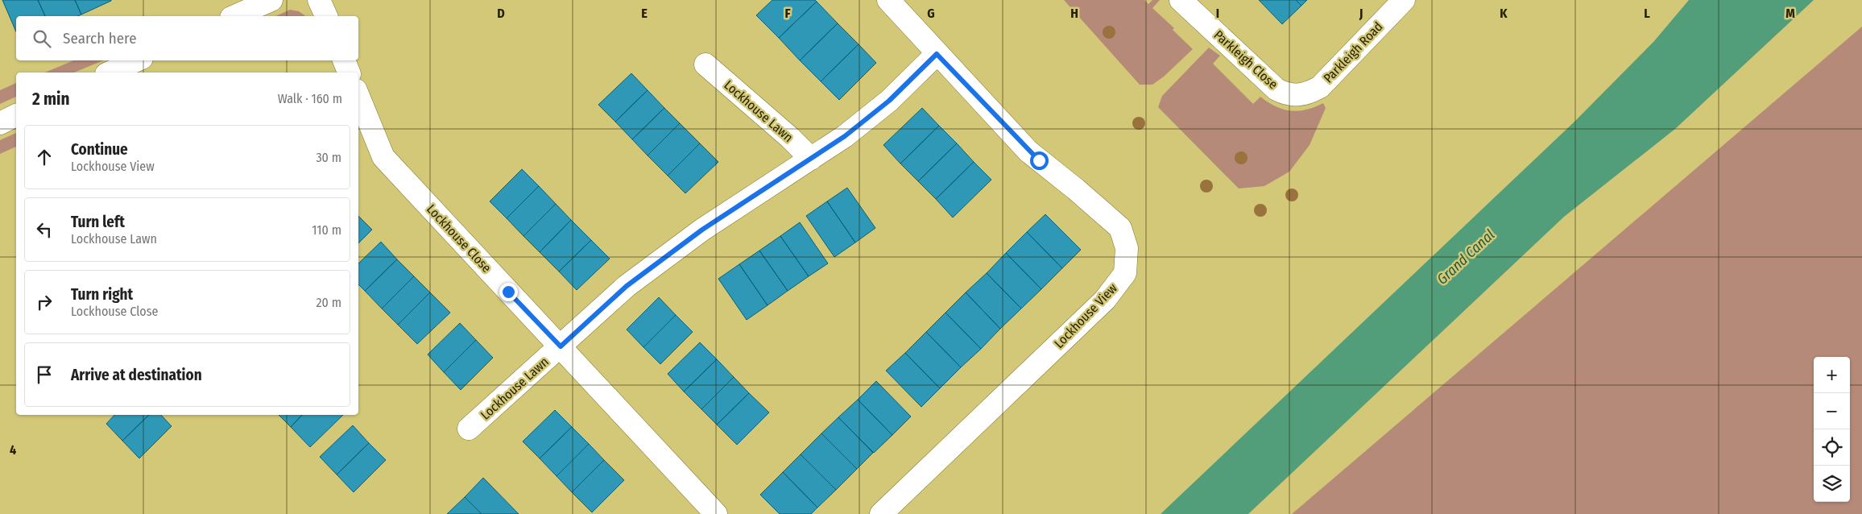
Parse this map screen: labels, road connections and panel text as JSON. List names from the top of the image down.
{
  "streets": {
    "street": [
      "Parkleigh Road",
      "Parkleigh Close",
      "Lockhouse Lawn",
      "Lockhouse Close",
      "Lockhouse View"
    ]
  },
  "crossings": [
    ["Parkleigh Road", "Parkleigh Close"],
    ["Lockhouse Lawn", "Lockhouse Close"],
    ["Lockhouse Lawn", "Lockhouse View"]
  ],
  "water": ["Grand Canal"],
  "page": {
    "search": "Search here",
    "heading": ["2 min", "Walk · 160 m"],
    "list": [
      ["Continue", "Lockhouse View", "30 m"],
      ["Turn left", "Lockhouse Lawn", "110 m"],
      ["Turn right", "Lockhouse Close", "20 m"],
      "Arrive at destination"
    ],
    "map_buttons": ["+", "−"]
  },
  "grid": {
    "columns": [
      "D",
      "E",
      "F",
      "G",
      "H",
      "I",
      "J",
      "K",
      "L",
      "M"
    ],
    "rows": ["4"]
  }
}
